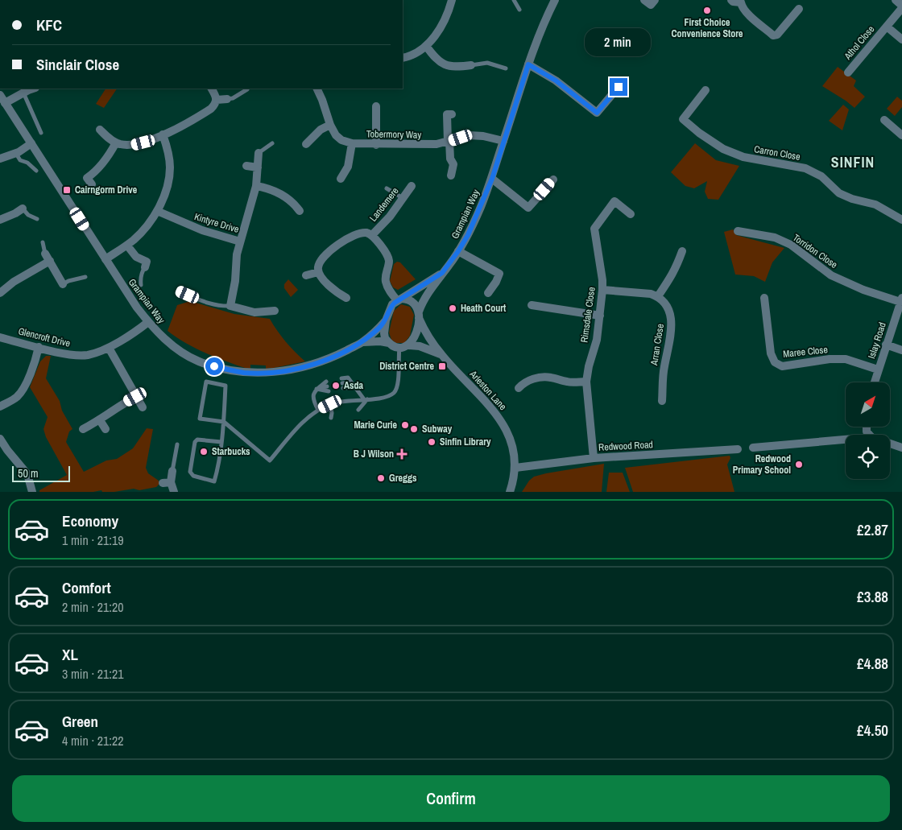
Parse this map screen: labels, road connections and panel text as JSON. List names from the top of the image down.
{
  "streets": {
    "street": [
      "Athol Close",
      "Tobermory Way",
      "Carron Close",
      "Landemere",
      "Grampian Way",
      "Kintyre Drive",
      "Torridon Close",
      "Rimsdale Close",
      "Glencroft Drive",
      "Islay Road",
      "Arran Close",
      "Maree Close",
      "Arleston Lane",
      "Redwood Road"
    ]
  },
  "crossings": [
    ["Tobermory Way", "Grampian Way"],
    ["Grampian Way", "Glencroft Drive"],
    ["Grampian Way", "Arleston Lane"],
    ["Torridon Close", "Islay Road"],
    ["Rimsdale Close", "Redwood Road"],
    ["Islay Road", "Maree Close"],
    ["Arleston Lane", "Redwood Road"]
  ],
  "districts": ["SINFIN"],
  "places": {
    "other": [
      "First Choice Convenience Store",
      "Heath Court",
      "Asda",
      "Marie Curie",
      "Subway",
      "Sinfin Library",
      "Starbucks",
      "Redwood Primary School",
      "Greggs"
    ],
    "transit": ["Cairngorm Drive", "District Centre"],
    "health": ["B J Wilson"]
  },
  "scale_bar": "50 m",
  "north": "top right",
  "page": {
    "banner": ["KFC", "Sinclair Close"],
    "bubble": "2 min",
    "scale": "50 m",
    "list": [
      {
        "name": "Economy",
        "note": "1 min · 21:19",
        "value": "£2.87"
      },
      {
        "name": "Comfort",
        "note": "2 min · 21:20",
        "value": "£3.88"
      },
      {
        "name": "XL",
        "note": "3 min · 21:21",
        "value": "£4.88"
      },
      {
        "name": "Green",
        "note": "4 min · 21:22",
        "value": "£4.50"
      }
    ],
    "buttons": "Confirm"
  }
}
